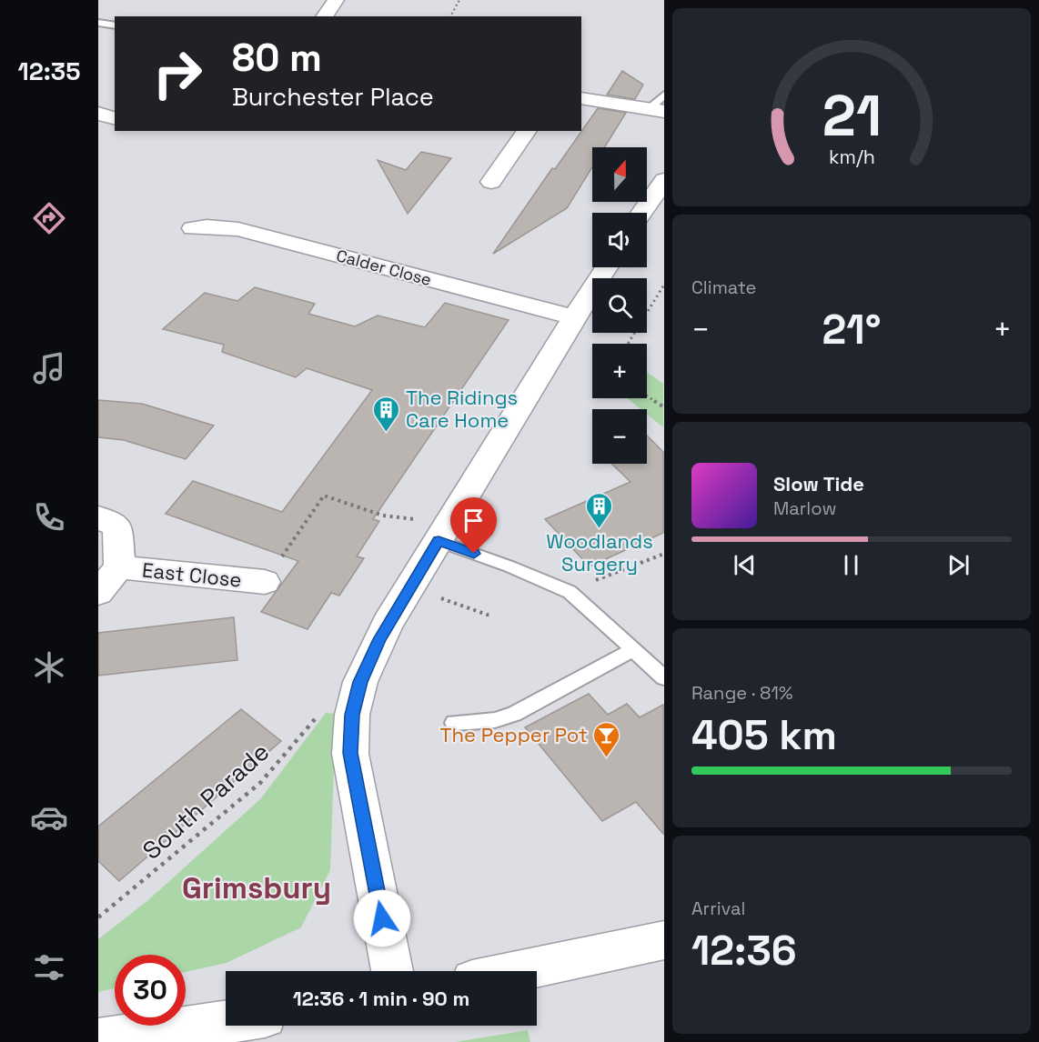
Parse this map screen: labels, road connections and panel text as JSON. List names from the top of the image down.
{
  "streets": {
    "street": ["Calder Close", "East Close"],
    "path": ["South Parade"]
  },
  "districts": ["Grimsbury"],
  "places": {
    "building": ["The Ridings Care Home", "Woodlands Surgery"],
    "bar": ["The Pepper Pot"]
  },
  "north": "top",
  "page": {
    "tabs": "12:35",
    "turn": ["80 m", "Burchester Place"],
    "map_buttons": ["+", "−"],
    "tile": [
      "Climate",
      ["Range · 81%", "405 km"],
      ["Arrival", "12:36"]
    ],
    "heat": ["−", "21°", "+"],
    "song": ["Slow Tide", "Marlow"],
    "limit": "30",
    "trip": "12:36 · 1 min · 90 m",
    "gauge": ["21", "km/h"]
  }
}
